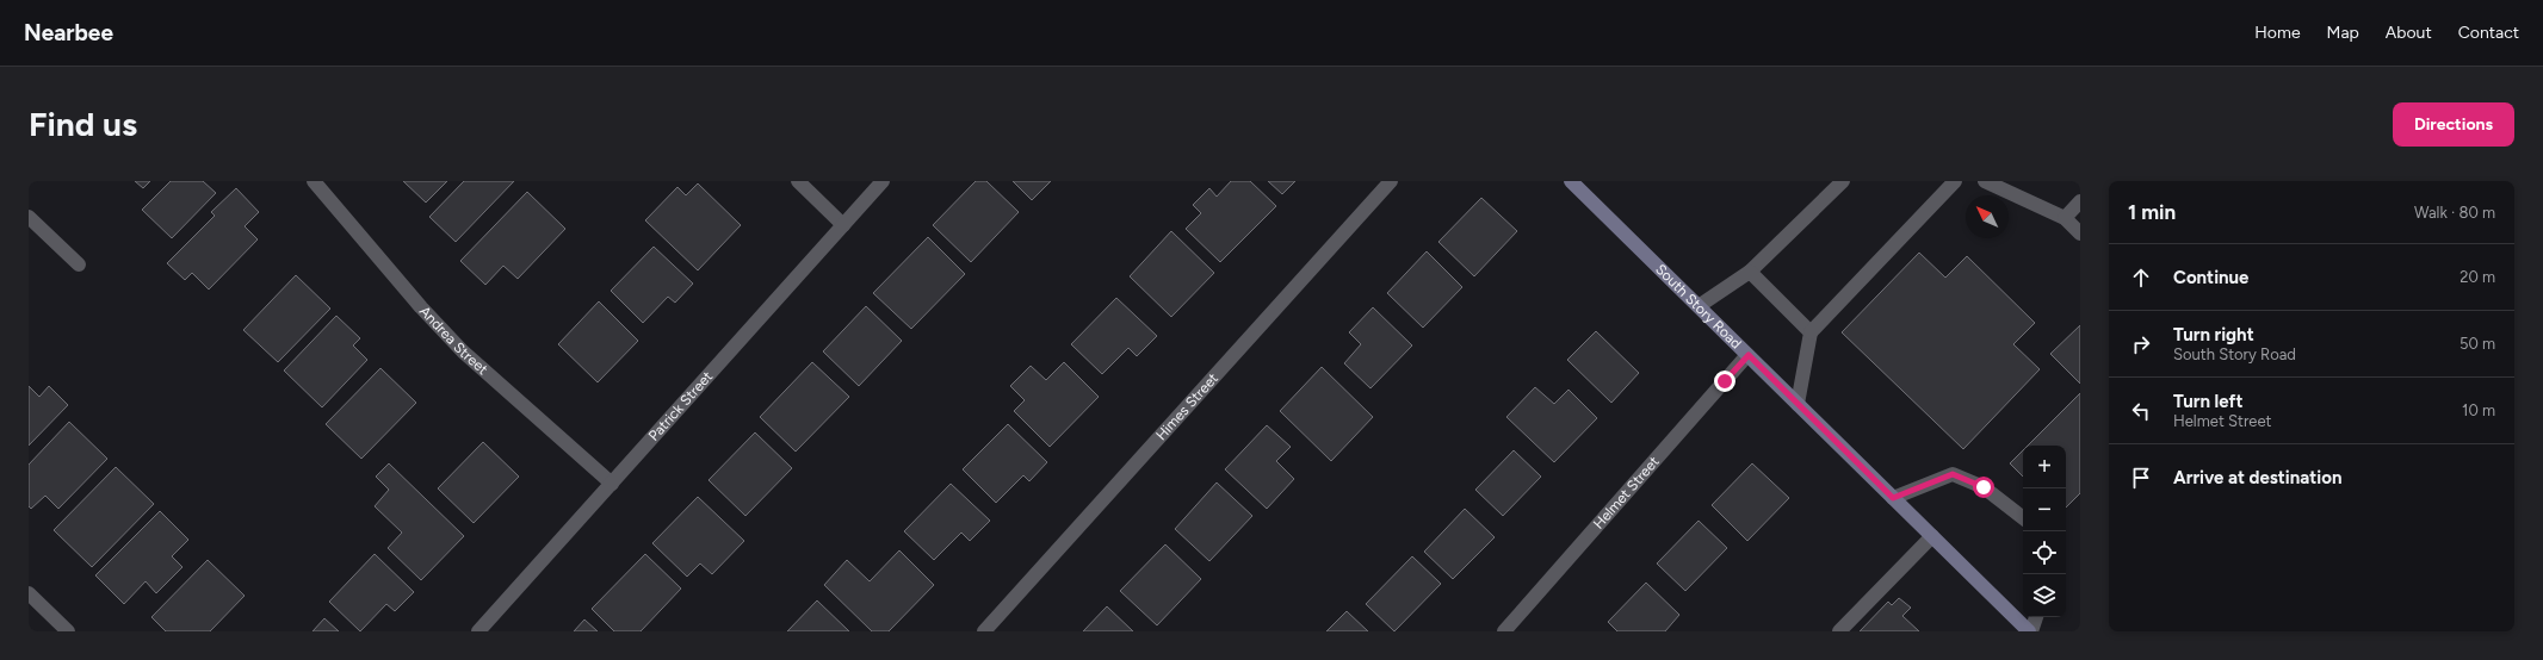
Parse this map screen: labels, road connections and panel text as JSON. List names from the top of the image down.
{
  "streets": {
    "main road": ["South Story Road"],
    "street": [
      "Andrea Street",
      "Patrick Street",
      "Himes Street",
      "Helmet Street"
    ]
  },
  "crossings": [
    ["South Story Road", "Helmet Street"],
    ["Andrea Street", "Patrick Street"]
  ],
  "north": "top left",
  "page": {
    "header": "Nearbee",
    "nav": [
      "Home",
      "Map",
      "About",
      "Contact"
    ],
    "buttons": "Directions",
    "title": "Find us",
    "heading": ["1 min", "Walk · 80 m"],
    "list": [
      ["Continue", "20 m"],
      ["Turn right", "South Story Road", "50 m"],
      ["Turn left", "Helmet Street", "10 m"],
      "Arrive at destination"
    ],
    "map_buttons": ["+", "−"]
  }
}
